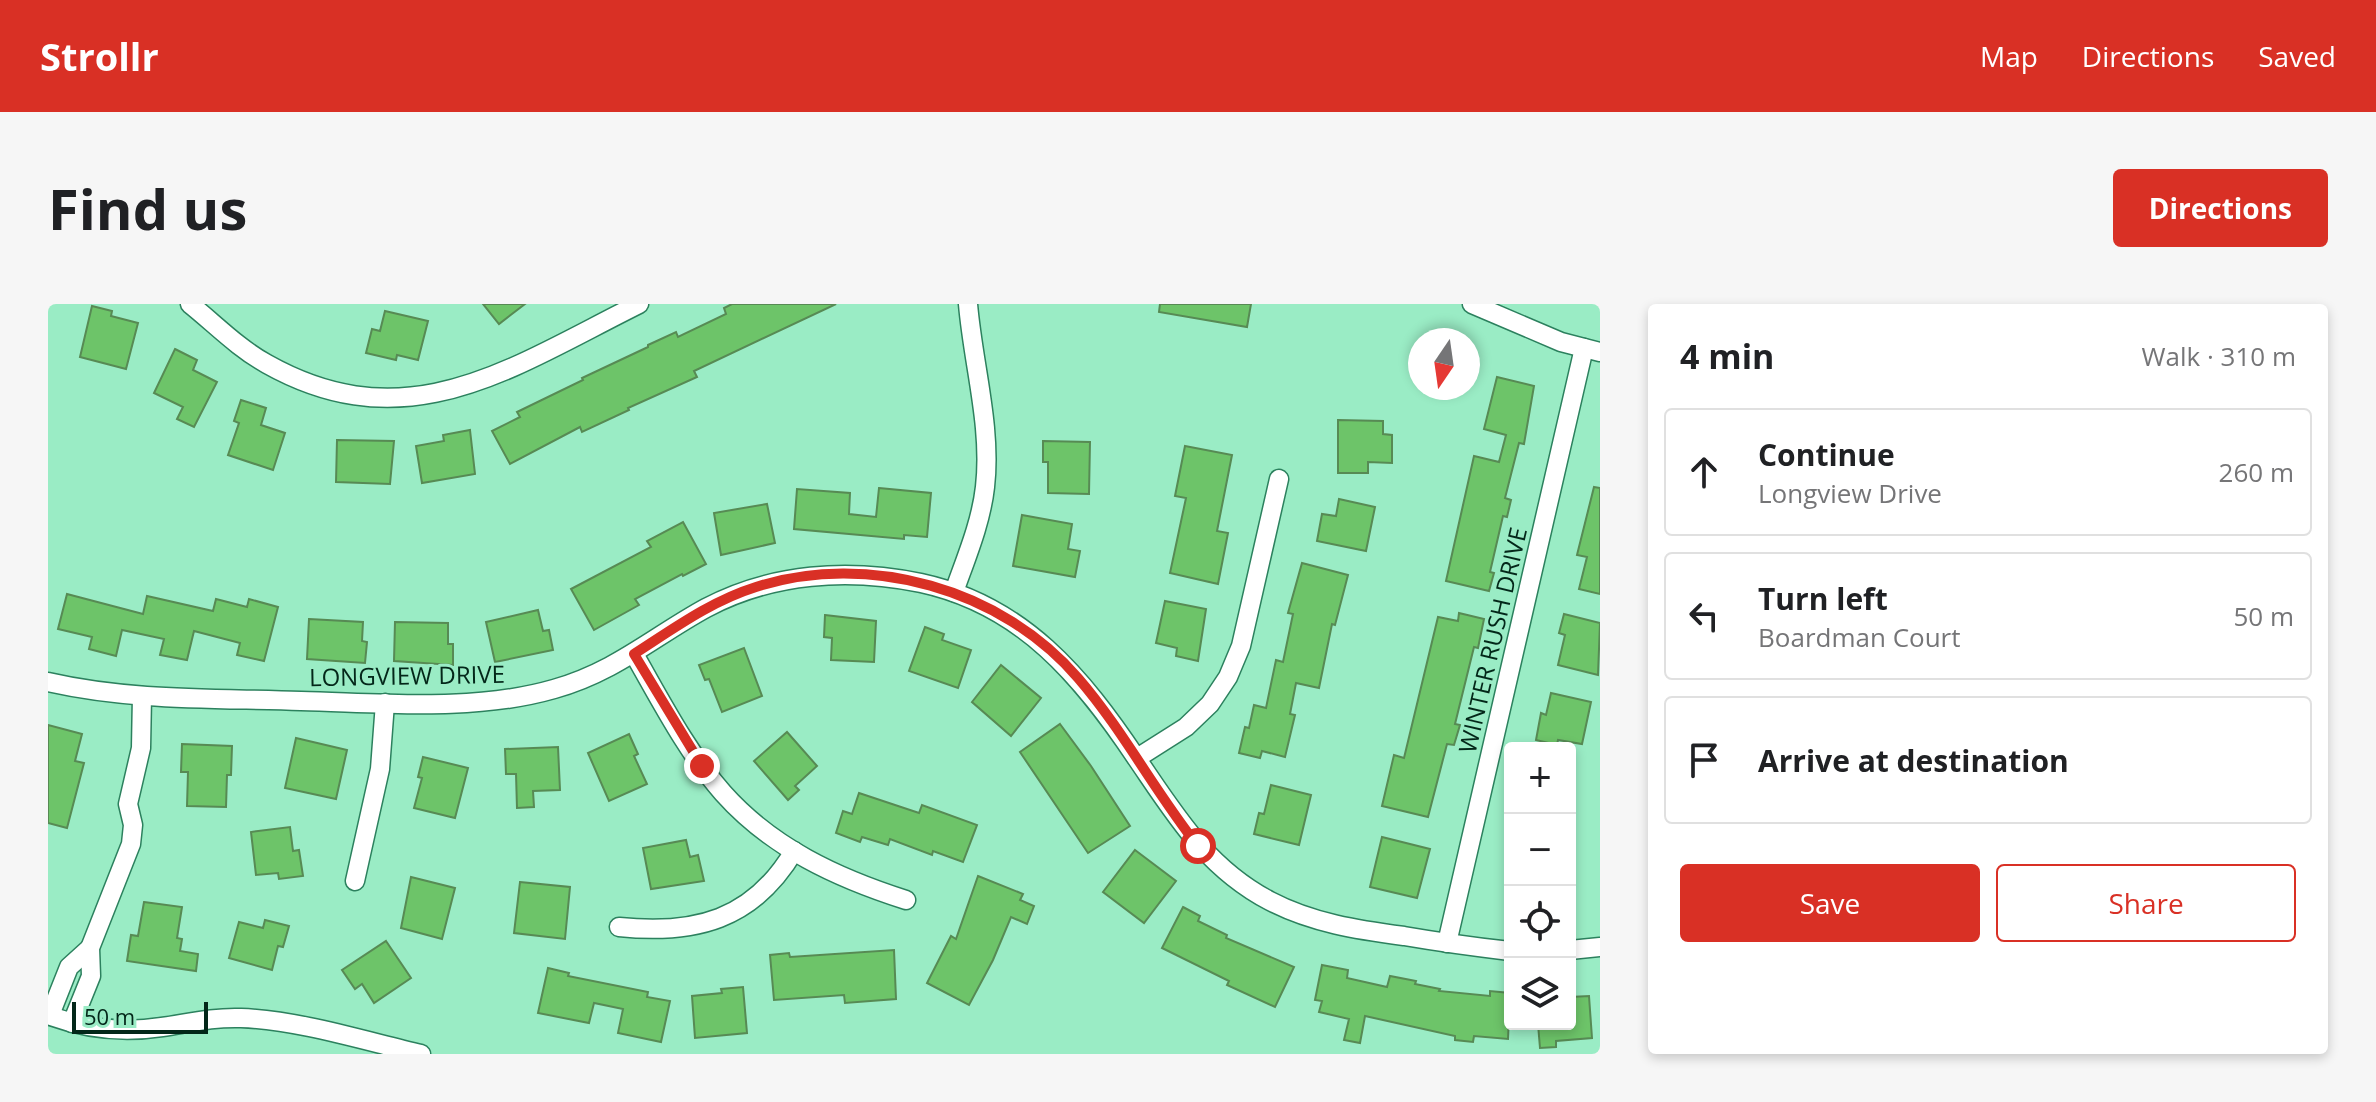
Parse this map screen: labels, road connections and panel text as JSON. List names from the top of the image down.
{
  "streets": {
    "street": ["WINTER RUSH DRIVE", "LONGVIEW DRIVE"]
  },
  "crossings": [
    ["WINTER RUSH DRIVE", "LONGVIEW DRIVE"]
  ],
  "scale_bar": "50 m",
  "north": "bottom",
  "page": {
    "header": "Strollr",
    "nav": ["Map", "Directions", "Saved"],
    "buttons": [
      "Directions",
      ["Save", "Share"]
    ],
    "title": "Find us",
    "heading": ["4 min", "Walk · 310 m"],
    "list": [
      ["Continue", "Longview Drive", "260 m"],
      ["Turn left", "Boardman Court", "50 m"],
      "Arrive at destination"
    ],
    "map_buttons": ["+", "−"],
    "scale": "50 m"
  }
}
